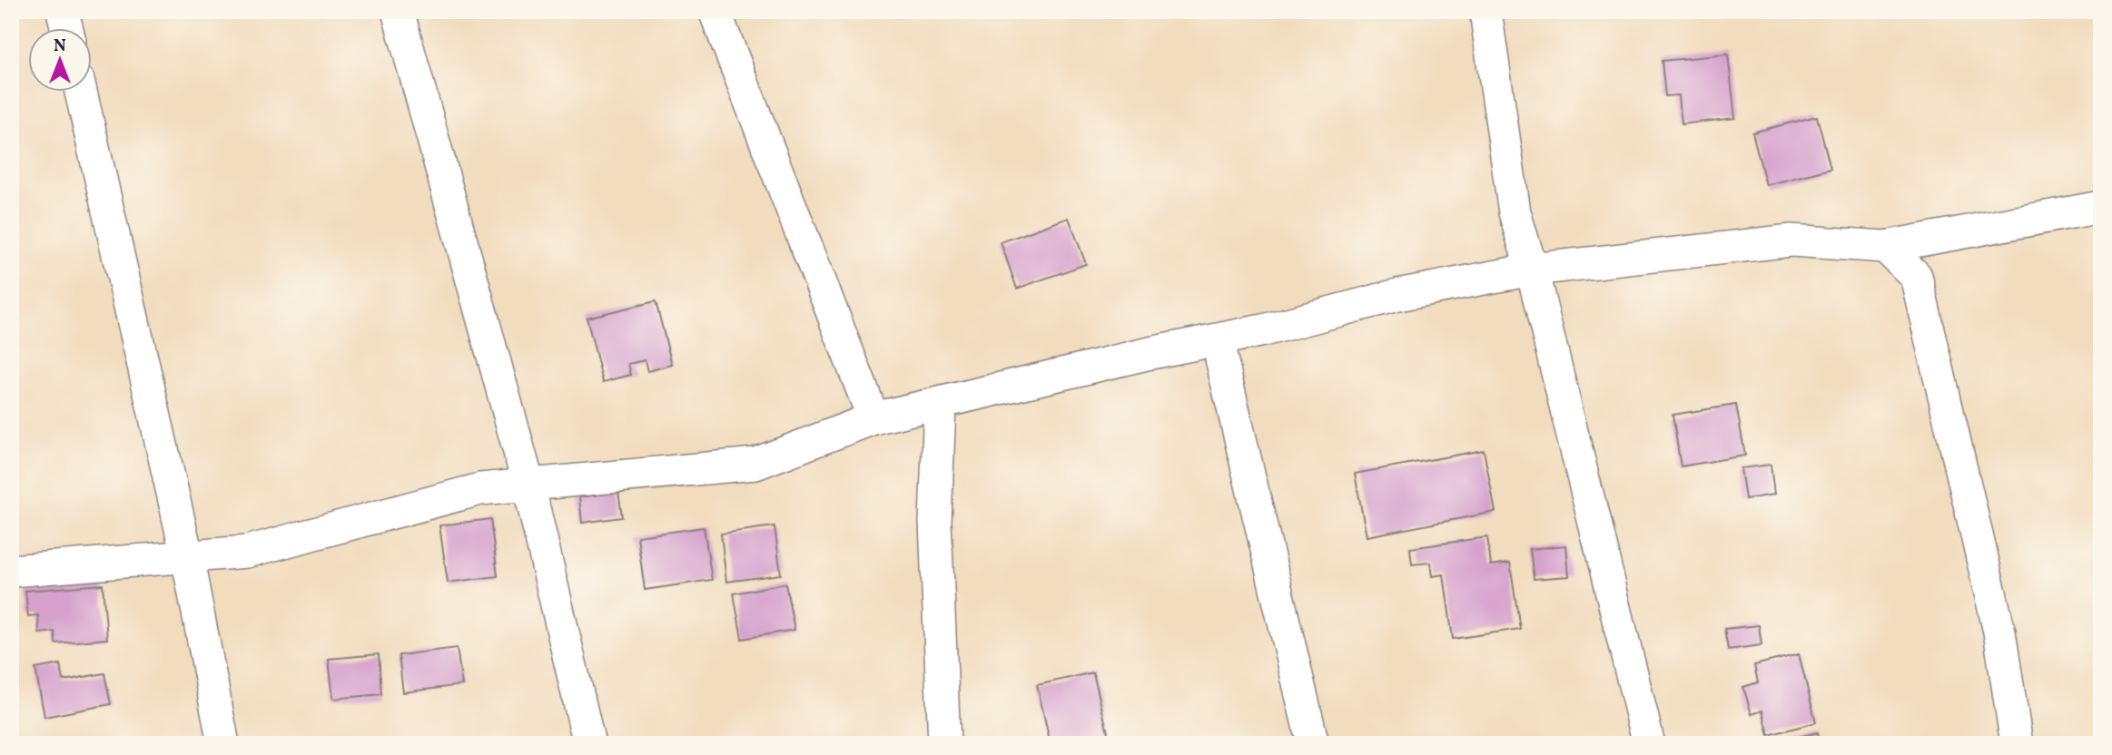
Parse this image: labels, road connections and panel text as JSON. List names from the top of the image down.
{
  "north": "top"
}
